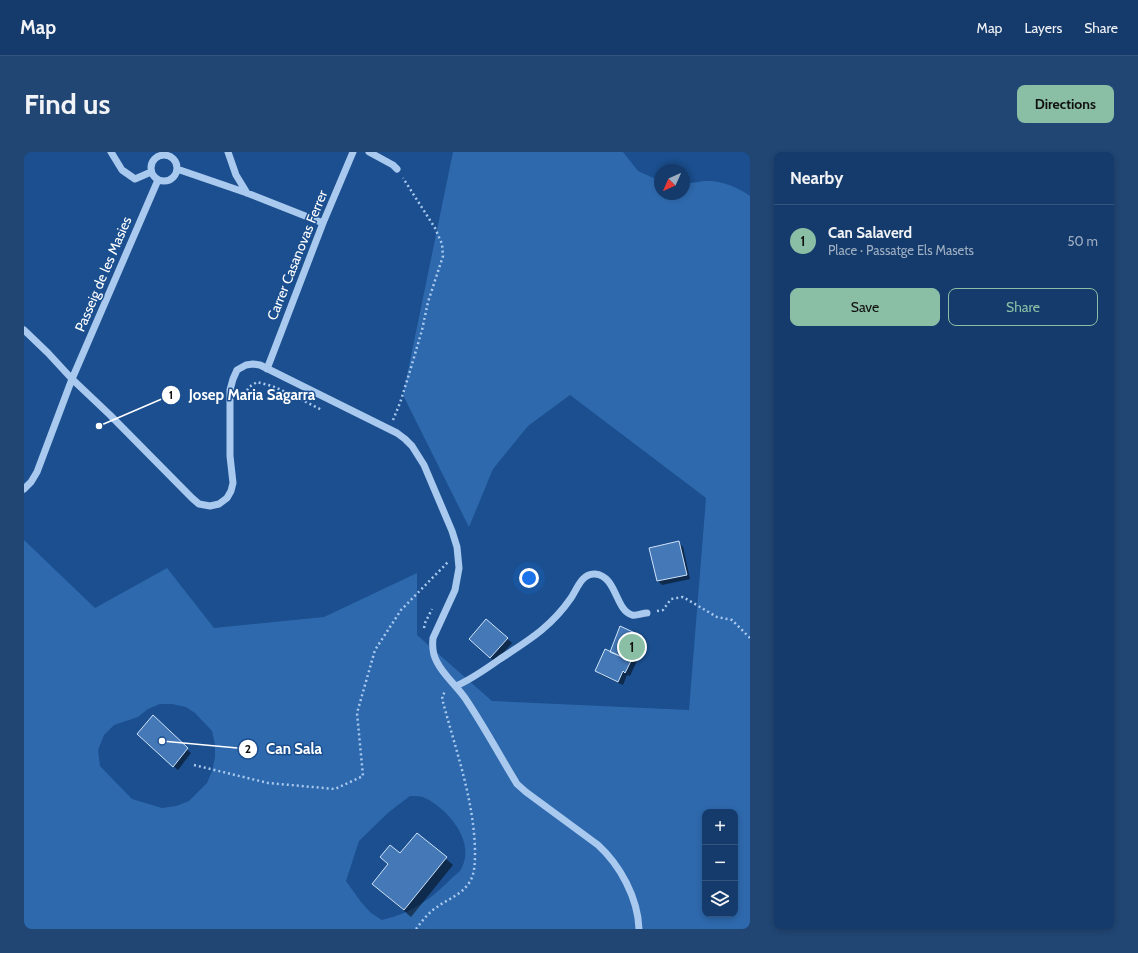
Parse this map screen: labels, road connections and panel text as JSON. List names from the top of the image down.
{
  "streets": {
    "street": ["Carrer Casanovas Ferrer", "Passeig de les Masies"]
  },
  "places": ["Josep Maria Sagarra", "Can Sala"],
  "north": "bottom left",
  "page": {
    "header": "Map",
    "nav": ["Map", "Layers", "Share"],
    "buttons": [
      "Directions",
      ["Save", "Share"]
    ],
    "title": "Find us",
    "heading": "Nearby",
    "list": [
      {
        "mark": "1",
        "name": "Can Salaverd",
        "note": "Place · Passatge Els Masets",
        "value": "50 m"
      }
    ],
    "pins": "1",
    "map_buttons": ["+", "−"]
  }
}
